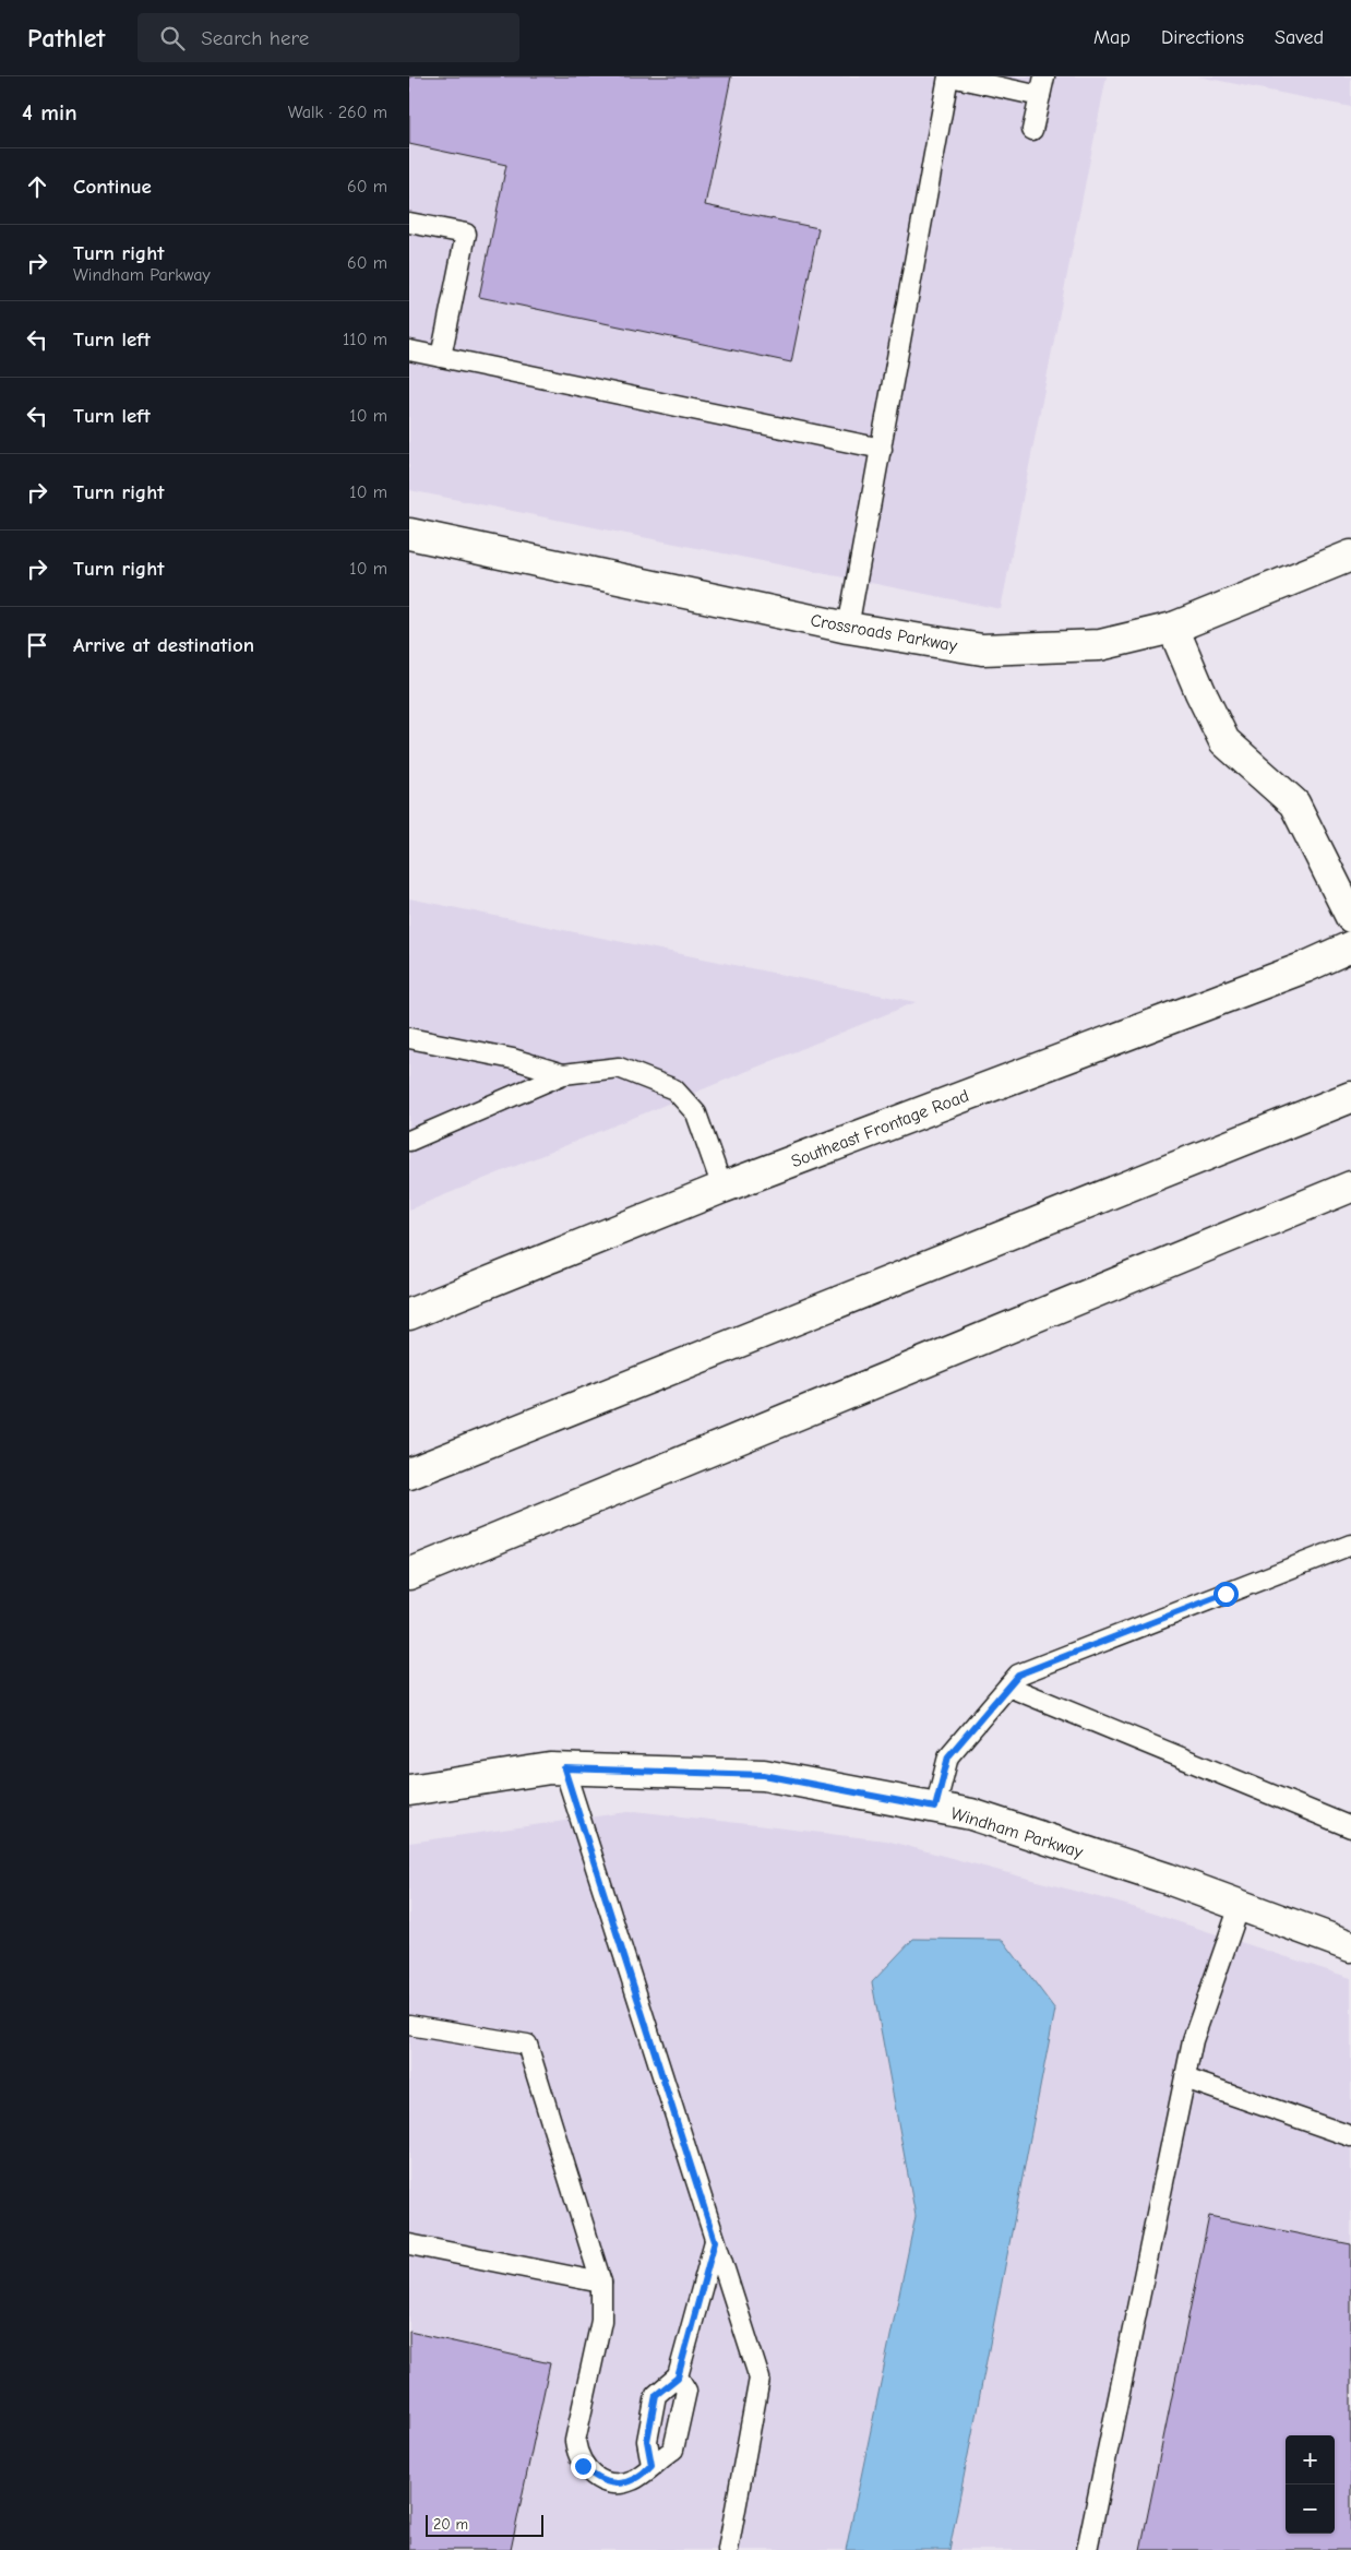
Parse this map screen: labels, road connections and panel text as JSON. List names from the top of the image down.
{
  "streets": {
    "main road": ["Crossroads Parkway", "Southeast Frontage Road", "Windham Parkway"]
  },
  "scale_bar": "20 m",
  "page": {
    "header": "Pathlet",
    "search": "Search here",
    "nav": ["Map", "Directions", "Saved"],
    "heading": ["4 min", "Walk · 260 m"],
    "list": [
      ["Continue", "60 m"],
      ["Turn right", "Windham Parkway", "60 m"],
      ["Turn left", "110 m"],
      ["Turn left", "10 m"],
      ["Turn right", "10 m"],
      ["Turn right", "10 m"],
      "Arrive at destination"
    ],
    "map_buttons": ["+", "−"],
    "scale": "20 m"
  }
}
